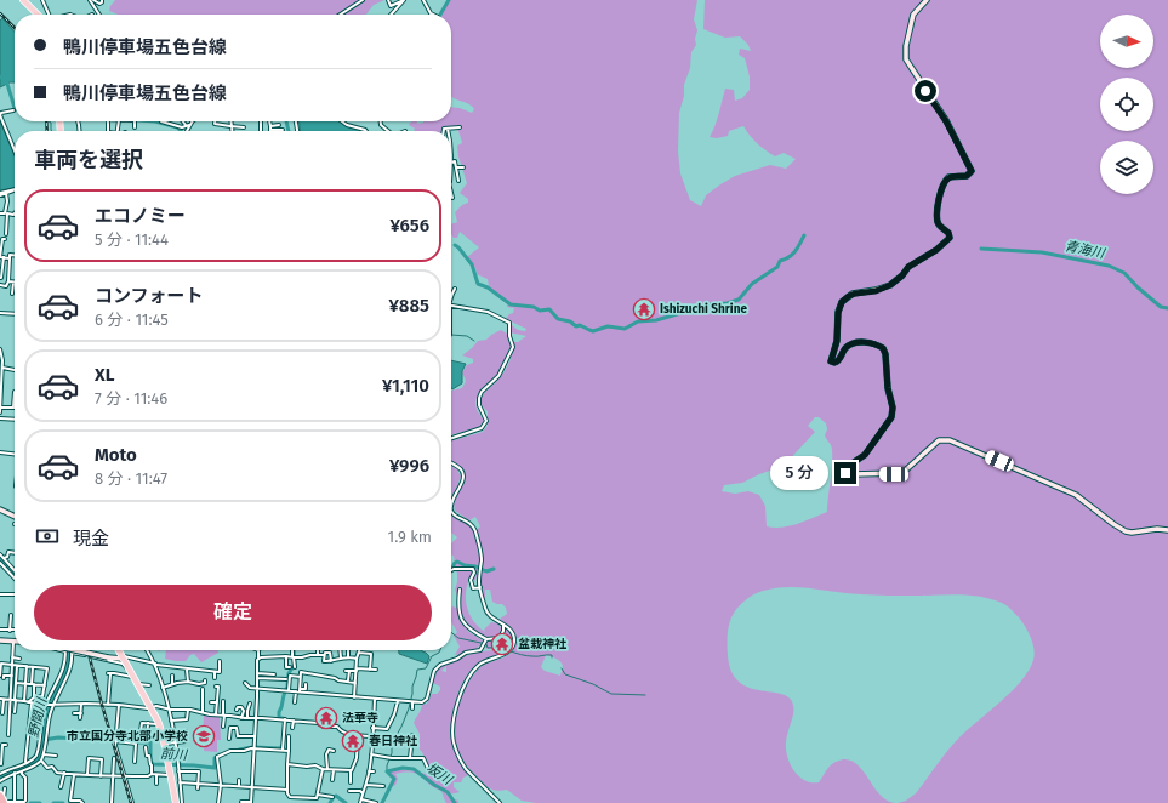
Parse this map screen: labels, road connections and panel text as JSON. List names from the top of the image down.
{
  "water": [
    "青海川",
    "野間川",
    "前川",
    "坂川"
  ],
  "places": {
    "temple": [
      "Ishizuchi Shrine",
      "盆栽神社",
      "法華寺",
      "春日神社"
    ],
    "school or university": ["市立国分寺北部小学校"]
  },
  "north": "right",
  "page": {
    "banner": ["鴨川停車場五色台線", "鴨川停車場五色台線"],
    "heading": "車両を選択",
    "list": [
      {
        "name": "エコノミー",
        "note": "5 分 · 11:44",
        "value": "¥656"
      },
      {
        "name": "コンフォート",
        "note": "6 分 · 11:45",
        "value": "¥885"
      },
      {
        "name": "XL",
        "note": "7 分 · 11:46",
        "value": "¥1,110"
      },
      {
        "name": "Moto",
        "note": "8 分 · 11:47",
        "value": "¥996"
      }
    ],
    "bubble": "5 分",
    "pay": ["現金", "1.9 km"],
    "buttons": "確定"
  }
}
